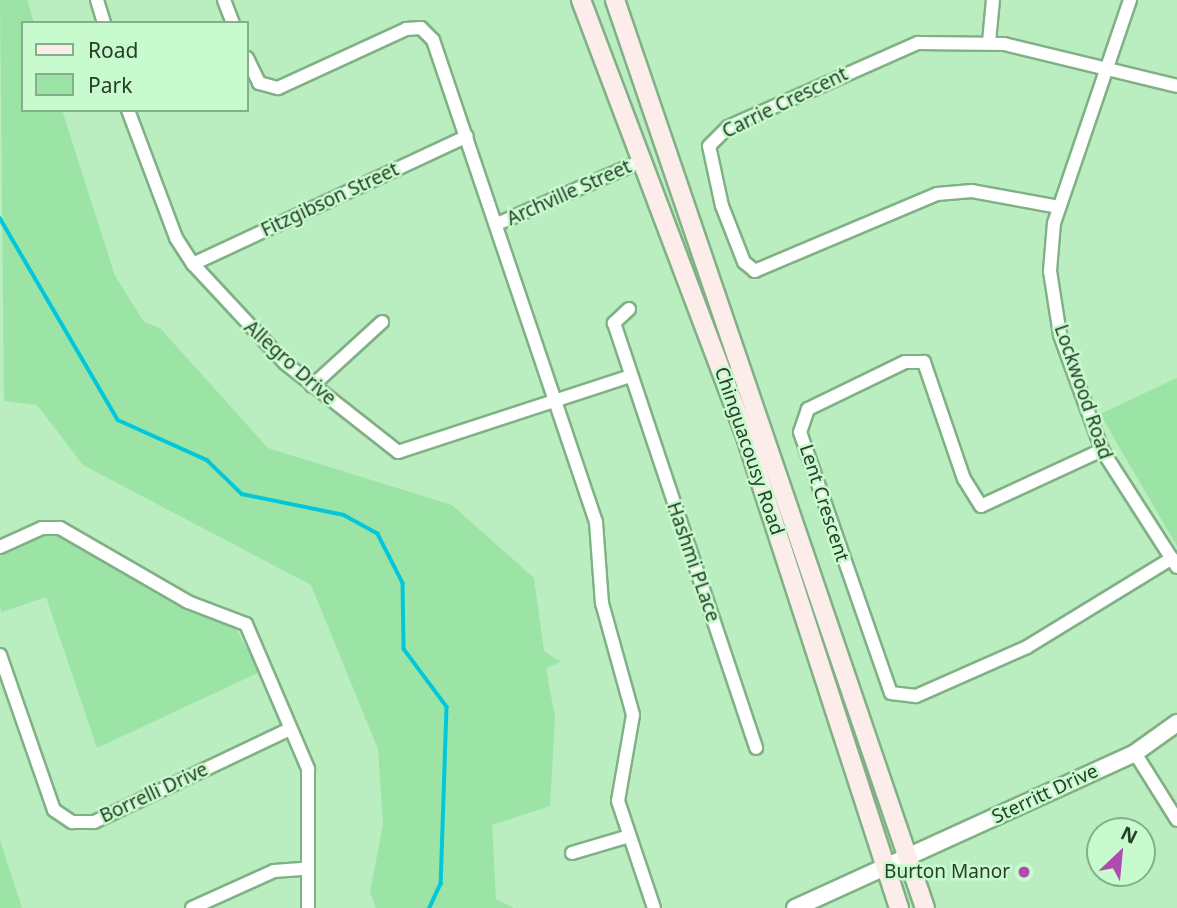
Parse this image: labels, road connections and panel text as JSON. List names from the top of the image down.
{
  "streets": {
    "main road": ["Chinguacousy Road"],
    "street": [
      "Carrie Crescent",
      "Archville Street",
      "Fitzgibson Street",
      "Allegro Drive",
      "Lockwood Road",
      "Lent Crescent",
      "Hashmi PLace",
      "Borrelli Drive",
      "Sterritt Drive"
    ]
  },
  "crossings": [
    ["Carrie Crescent", "Lockwood Road"],
    ["Archville Street", "Chinguacousy Road"],
    ["Fitzgibson Street", "Allegro Drive"],
    ["Lockwood Road", "Lent Crescent"],
    ["Chinguacousy Road", "Sterritt Drive"]
  ],
  "places": ["Burton Manor"],
  "legend": ["Road", "Park"],
  "north": "top right"
}
